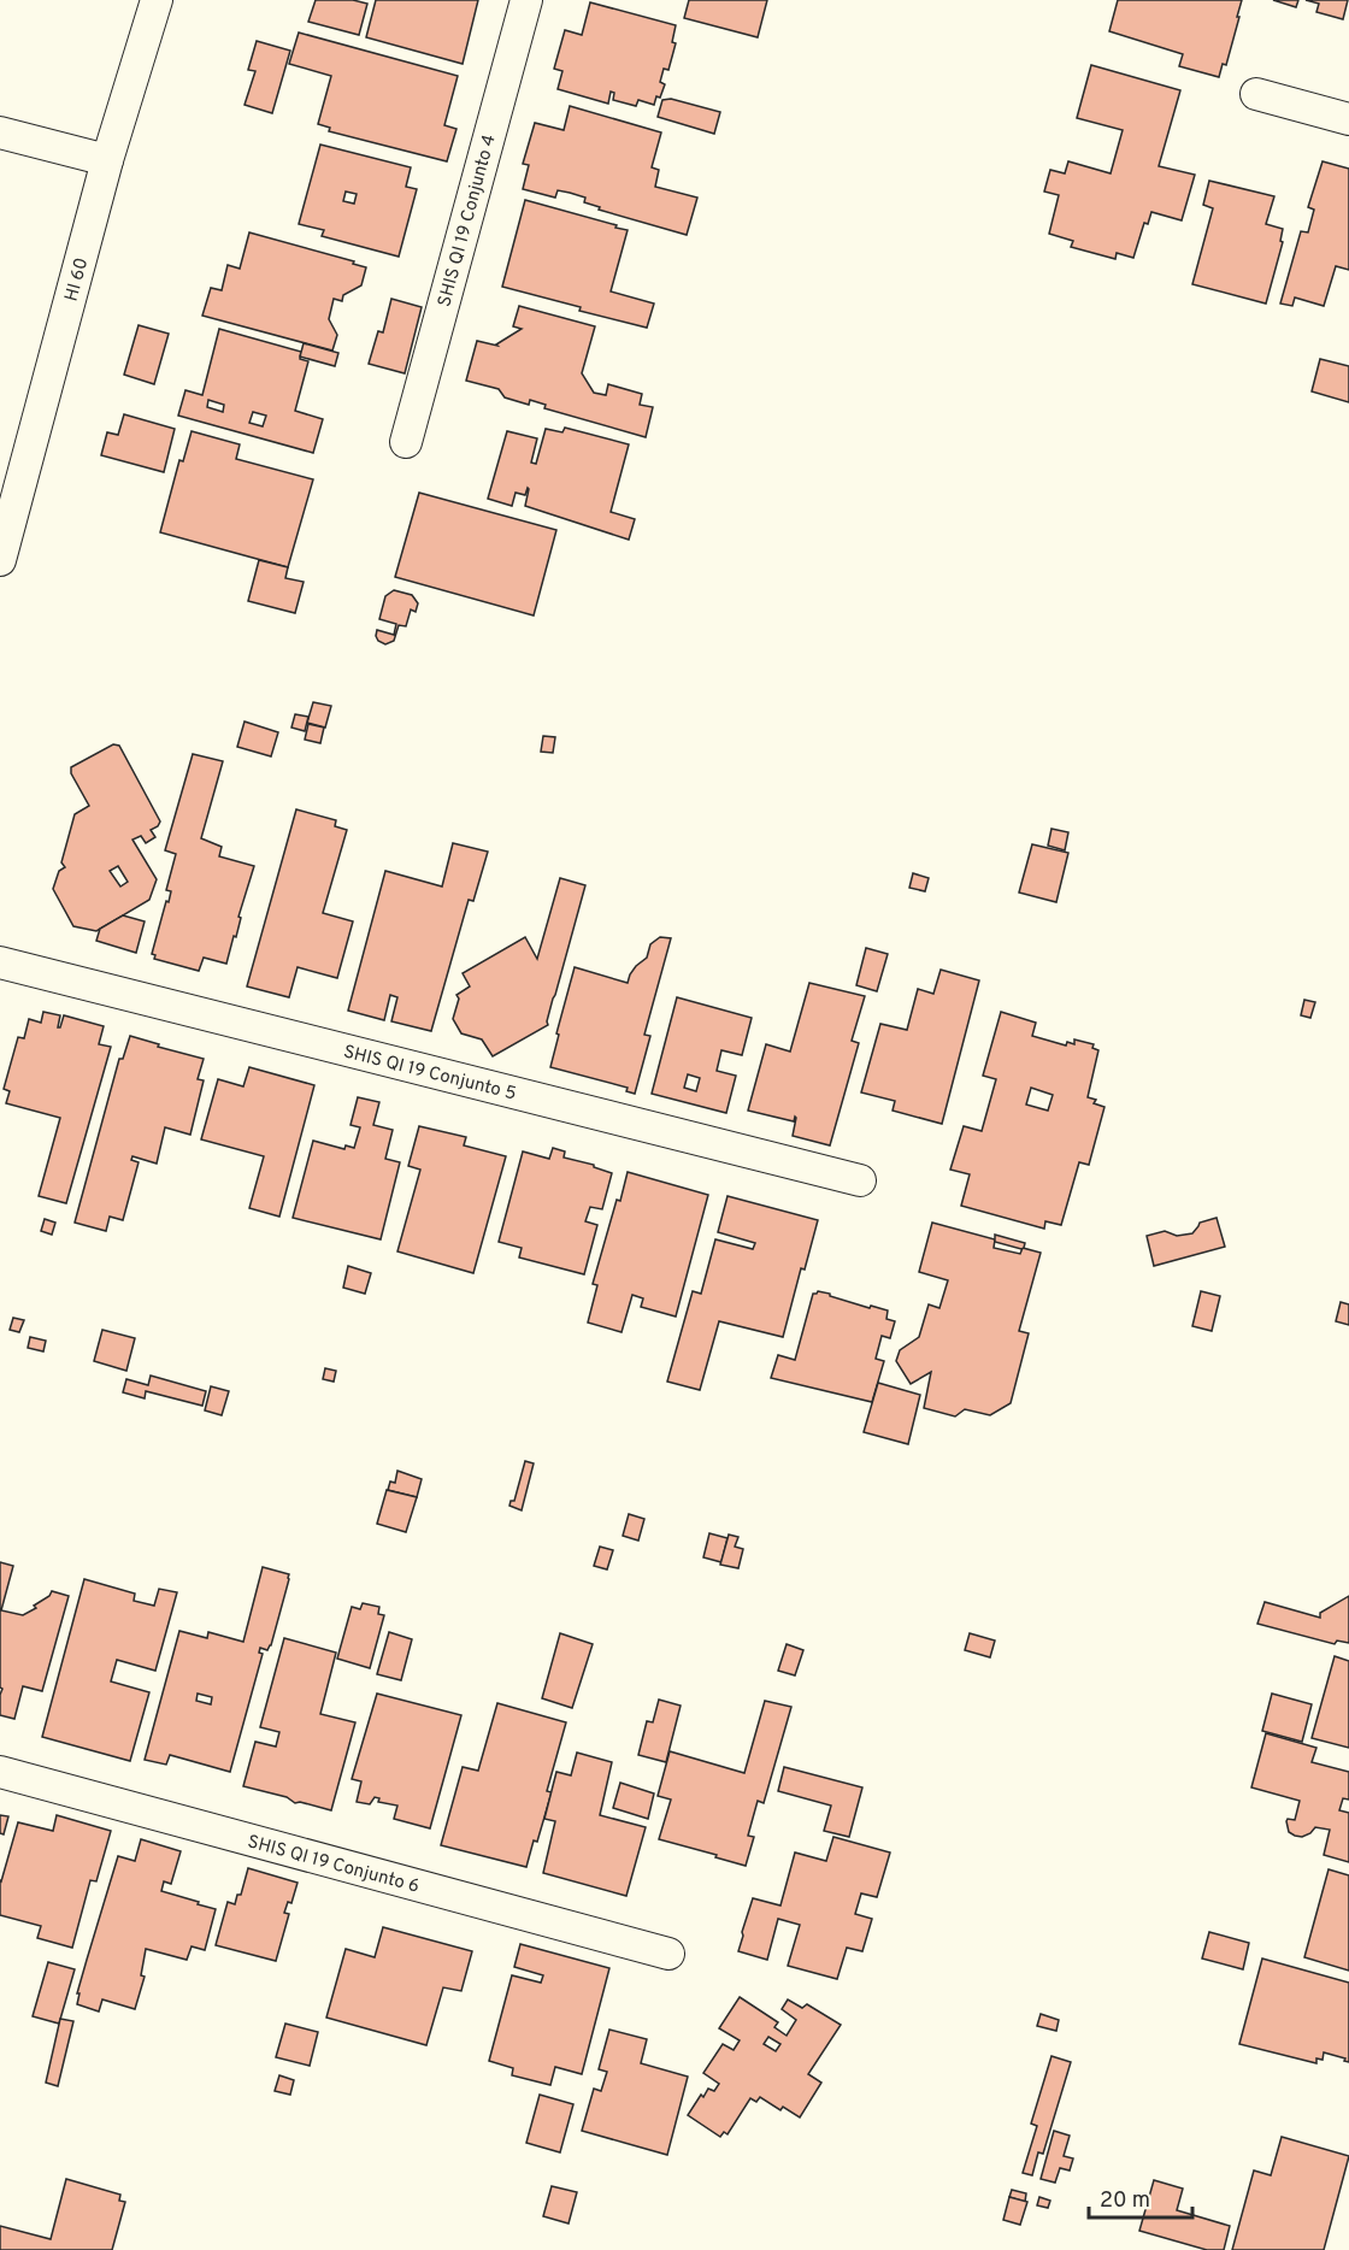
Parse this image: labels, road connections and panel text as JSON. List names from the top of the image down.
{
  "streets": {
    "street": [
      "SHIS QI 19 Conjunto 4",
      "HI 60",
      "SHIS QI 19 Conjunto 5",
      "SHIS QI 19 Conjunto 6"
    ]
  },
  "scale_bar": "20 m"
}
